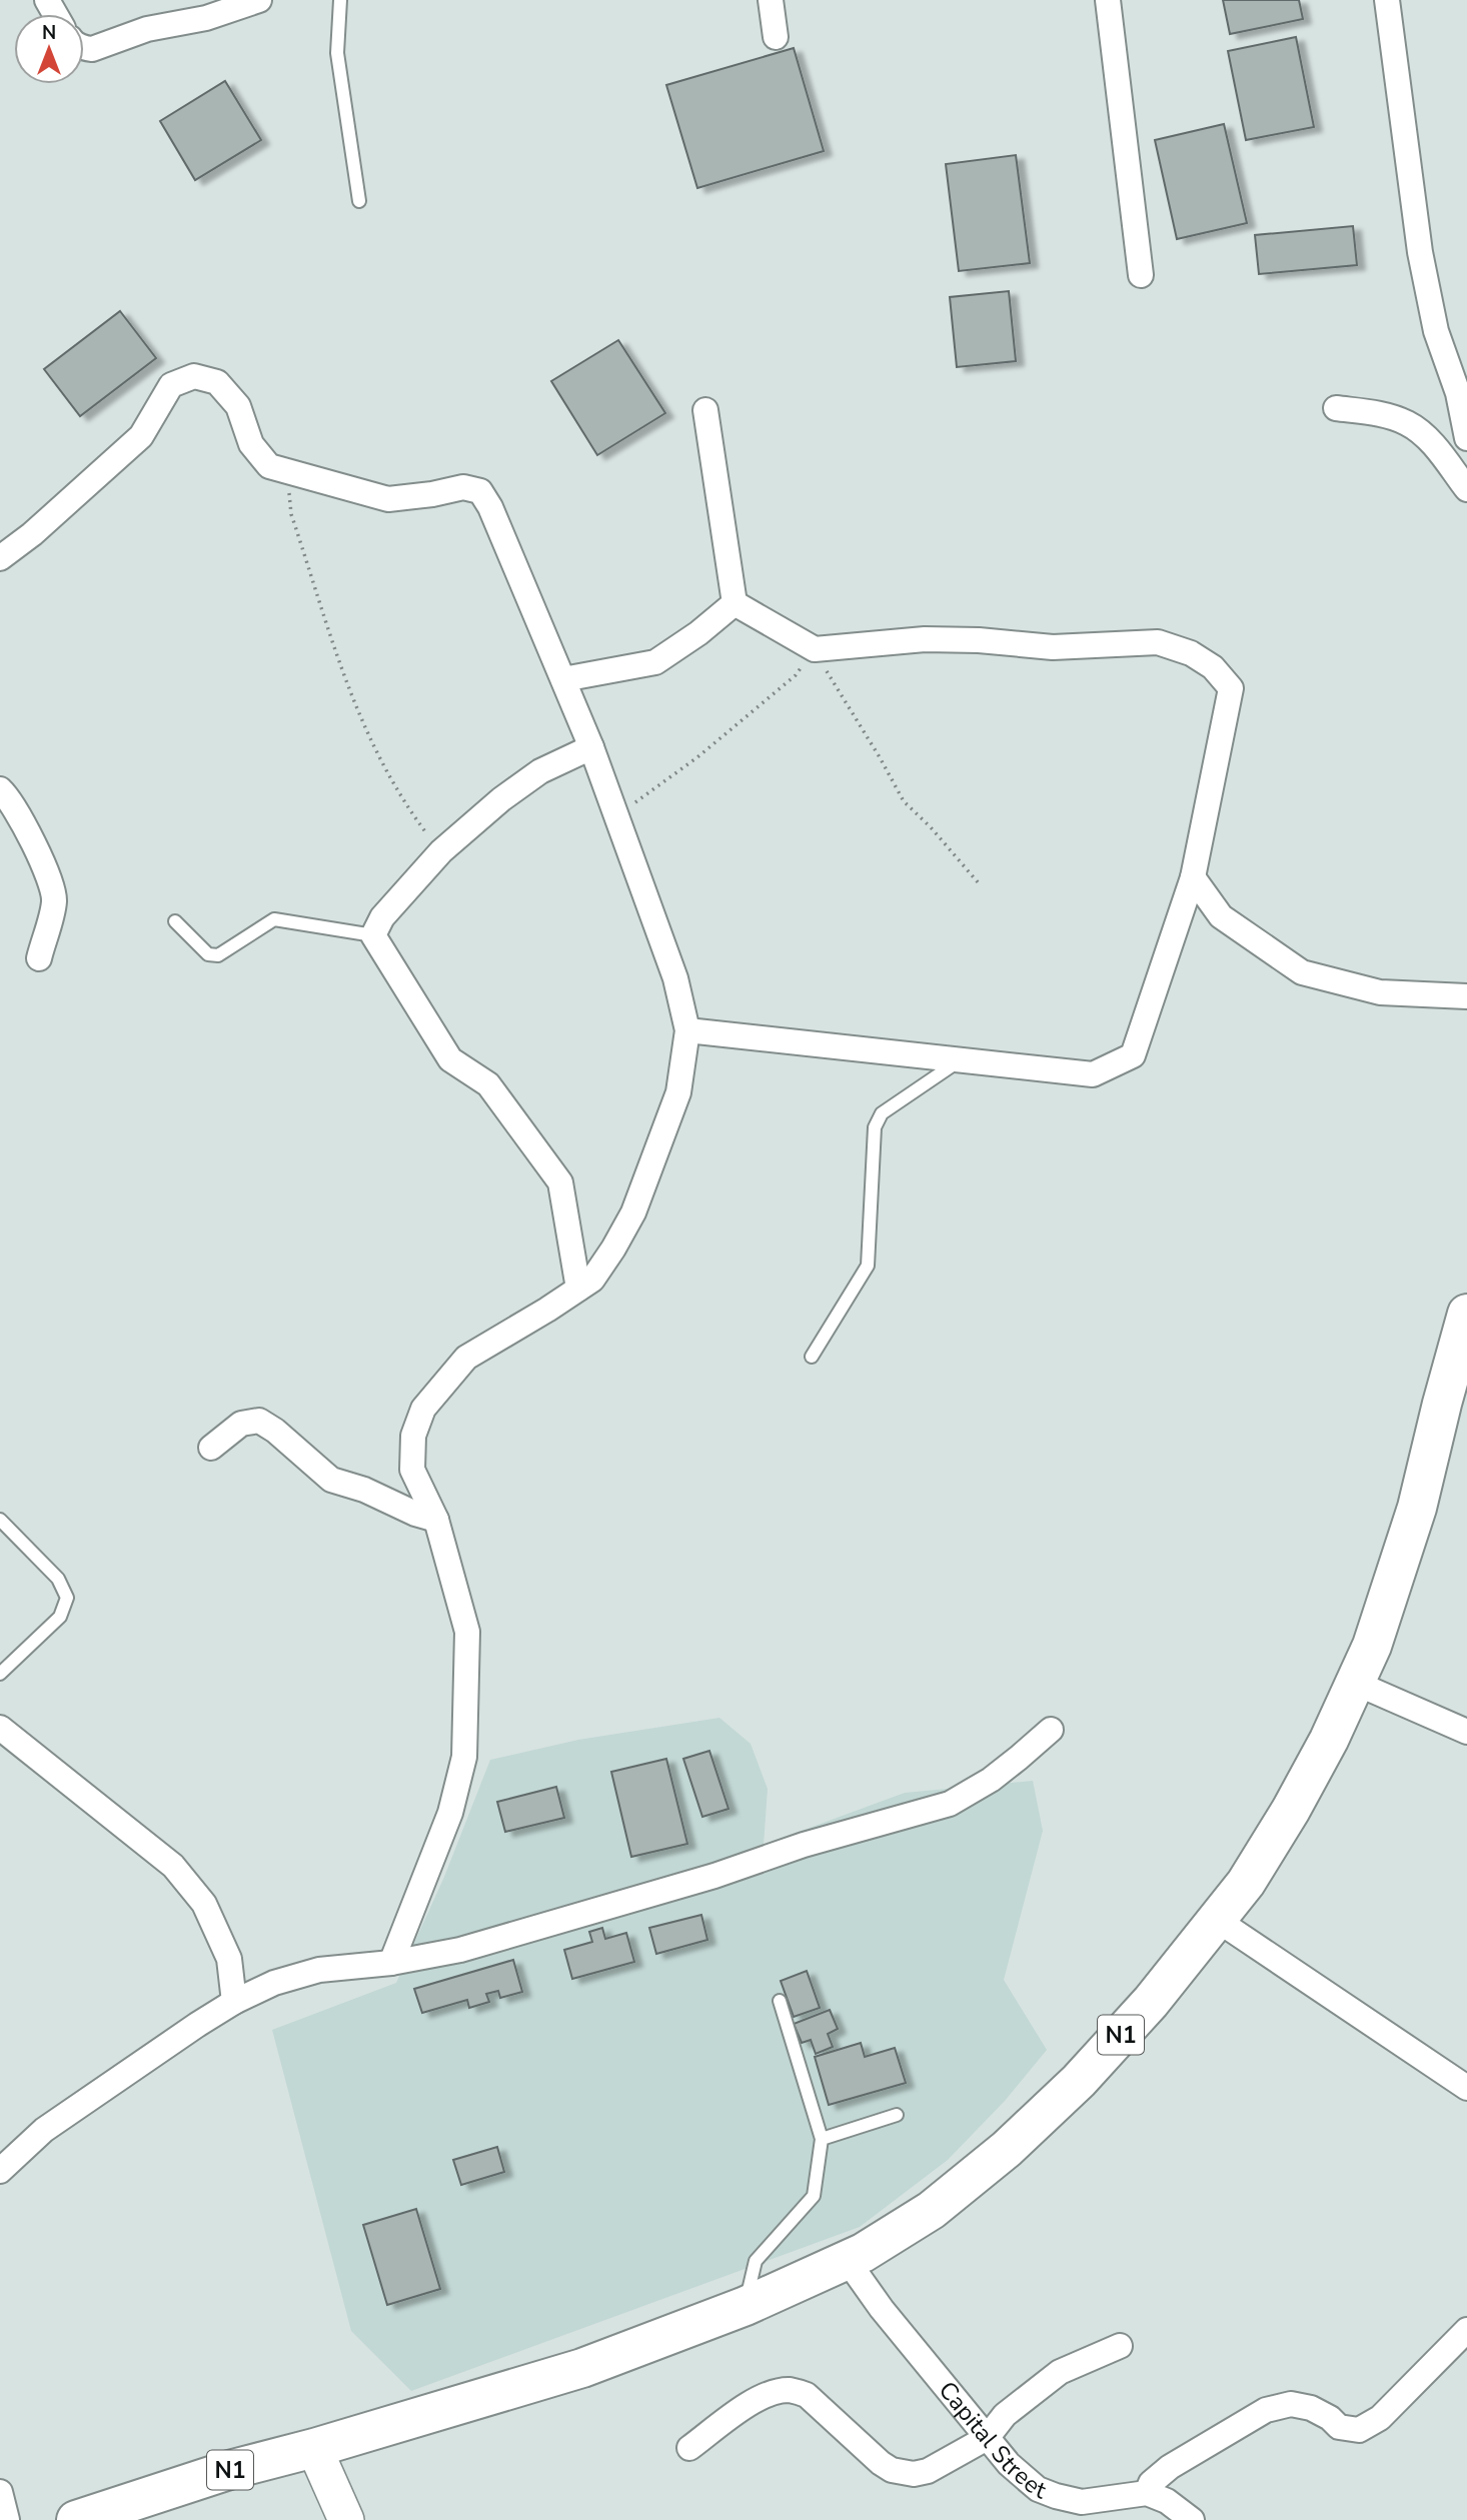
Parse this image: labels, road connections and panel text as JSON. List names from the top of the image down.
{
  "streets": {
    "highway": ["N1"],
    "street": ["Capital Street"]
  },
  "crossings": [
    ["N1", "Capital Street"]
  ],
  "north": "top"
}
